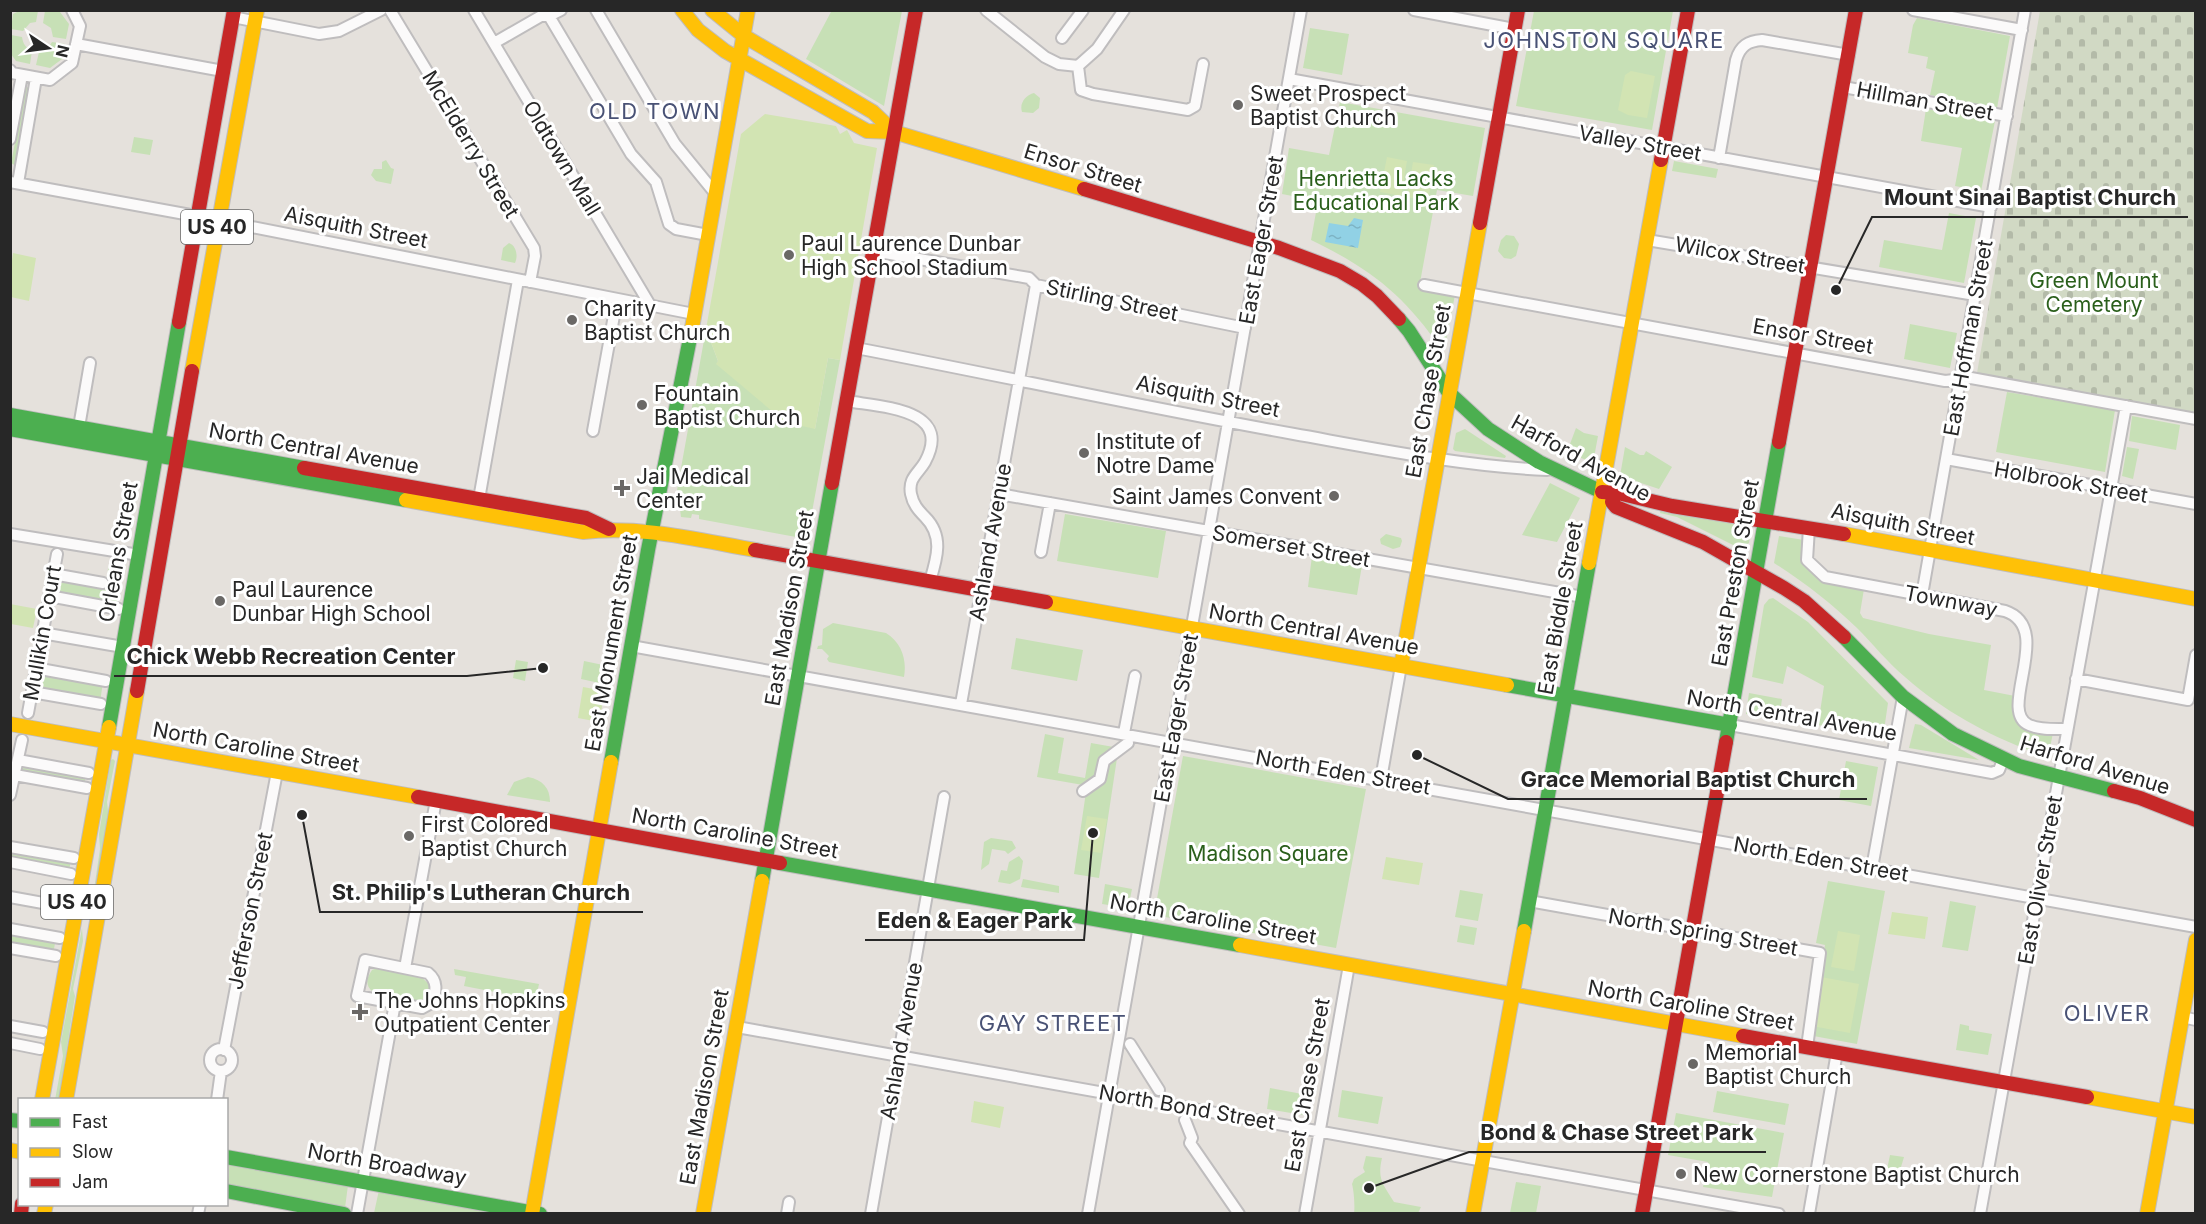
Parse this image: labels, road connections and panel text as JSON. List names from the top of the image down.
{
  "streets": {
    "main road": [
      "Ensor Street",
      "US 40",
      "Aisquith Street",
      "East Chase Street",
      "North Central Avenue",
      "Harford Avenue",
      "Orleans Street",
      "East Preston Street",
      "East Madison Street",
      "East Biddle Street",
      "East Monument Street",
      "North Caroline Street",
      "North Broadway"
    ],
    "street": [
      "Hillman Street",
      "Valley Street",
      "McElderry Street",
      "Oldtown Mall",
      "East Eager Street",
      "Wilcox Street",
      "Stirling Street",
      "East Hoffman Street",
      "Holbrook Street",
      "Ashland Avenue",
      "Somerset Street",
      "Townway",
      "Mullikin Court",
      "North Eden Street",
      "East Oliver Street",
      "Jefferson Street",
      "North Spring Street",
      "North Bond Street"
    ]
  },
  "crossings": [
    ["Hillman Street", "East Hoffman Street"],
    ["Hillman Street", "East Preston Street"],
    ["Valley Street", "East Eager Street"],
    ["Valley Street", "East Hoffman Street"],
    ["Valley Street", "East Chase Street"],
    ["Valley Street", "East Preston Street"],
    ["Valley Street", "East Biddle Street"],
    ["McElderry Street", "Aisquith Street"],
    ["Oldtown Mall", "Aisquith Street"],
    ["Ensor Street", "East Eager Street"],
    ["Ensor Street", "East Hoffman Street"],
    ["Ensor Street", "East Chase Street"],
    ["Ensor Street", "Harford Avenue"],
    ["Ensor Street", "East Preston Street"],
    ["Ensor Street", "East Madison Street"],
    ["Ensor Street", "East Biddle Street"],
    ["Ensor Street", "East Monument Street"],
    ["Ensor Street", "East Oliver Street"],
    ["Aisquith Street", "East Eager Street"],
    ["Aisquith Street", "East Hoffman Street"],
    ["Aisquith Street", "East Chase Street"],
    ["Aisquith Street", "Harford Avenue"],
    ["Aisquith Street", "Ashland Avenue"],
    ["Aisquith Street", "Orleans Street"],
    ["Aisquith Street", "East Preston Street"],
    ["Aisquith Street", "Townway"],
    ["Aisquith Street", "East Madison Street"],
    ["Aisquith Street", "East Biddle Street"],
    ["Aisquith Street", "East Monument Street"],
    ["Aisquith Street", "East Oliver Street"],
    ["East Eager Street", "Stirling Street"],
    ["East Eager Street", "North Central Avenue"],
    ["East Eager Street", "Harford Avenue"],
    ["East Eager Street", "Somerset Street"],
    ["East Eager Street", "North Caroline Street"],
    ["East Eager Street", "North Eden Street"],
    ["East Eager Street", "North Bond Street"],
    ["Wilcox Street", "East Hoffman Street"],
    ["Wilcox Street", "East Preston Street"],
    ["Wilcox Street", "East Biddle Street"],
    ["Stirling Street", "Ashland Avenue"],
    ["Stirling Street", "East Madison Street"],
    ["East Hoffman Street", "Holbrook Street"],
    ["East Hoffman Street", "Townway"],
    ["East Chase Street", "North Central Avenue"],
    ["East Chase Street", "Harford Avenue"],
    ["East Chase Street", "Somerset Street"],
    ["East Chase Street", "North Caroline Street"],
    ["East Chase Street", "North Eden Street"],
    ["East Chase Street", "North Bond Street"],
    ["North Central Avenue", "Harford Avenue"],
    ["North Central Avenue", "Ashland Avenue"],
    ["North Central Avenue", "Orleans Street"],
    ["North Central Avenue", "East Preston Street"],
    ["North Central Avenue", "East Madison Street"],
    ["North Central Avenue", "East Biddle Street"],
    ["North Central Avenue", "East Monument Street"],
    ["Harford Avenue", "East Preston Street"],
    ["Harford Avenue", "East Biddle Street"],
    ["Harford Avenue", "East Oliver Street"],
    ["Holbrook Street", "East Oliver Street"],
    ["Ashland Avenue", "Somerset Street"],
    ["Ashland Avenue", "North Caroline Street"],
    ["Ashland Avenue", "North Eden Street"],
    ["Ashland Avenue", "North Bond Street"],
    ["Somerset Street", "East Biddle Street"],
    ["Orleans Street", "North Caroline Street"],
    ["East Preston Street", "North Caroline Street"],
    ["East Preston Street", "North Eden Street"],
    ["East Preston Street", "North Spring Street"],
    ["East Preston Street", "North Bond Street"],
    ["Townway", "East Oliver Street"],
    ["East Madison Street", "North Caroline Street"],
    ["East Madison Street", "North Eden Street"],
    ["East Madison Street", "North Bond Street"],
    ["East Biddle Street", "North Caroline Street"],
    ["East Biddle Street", "North Eden Street"],
    ["East Biddle Street", "North Spring Street"],
    ["East Biddle Street", "North Bond Street"],
    ["East Monument Street", "North Caroline Street"],
    ["East Monument Street", "North Eden Street"],
    ["East Monument Street", "North Broadway"],
    ["North Caroline Street", "East Oliver Street"],
    ["North Caroline Street", "Jefferson Street"],
    ["North Caroline Street", "North Spring Street"],
    ["North Eden Street", "East Oliver Street"]
  ],
  "districts": [
    "JOHNSTON SQUARE",
    "OLD TOWN",
    "OLIVER",
    "GAY STREET"
  ],
  "parks": ["Henrietta Lacks Educational Park", "Green Mount Cemetery", "Madison Square"],
  "places": {
    "other": [
      "Sweet Prospect Baptist Church",
      "Paul Laurence Dunbar High School Stadium",
      "Mount Sinai Baptist Church",
      "Charity Baptist Church",
      "Fountain Baptist Church",
      "Institute of Notre Dame",
      "Saint James Convent",
      "Paul Laurence Dunbar High School",
      "Chick Webb Recreation Center",
      "Grace Memorial Baptist Church",
      "St. Philip's Lutheran Church",
      "Eden & Eager Park",
      "First Colored Baptist Church",
      "Memorial Baptist Church",
      "New Cornerstone Baptist Church",
      "Bond & Chase Street Park"
    ],
    "health": ["Jai Medical Center", "The Johns Hopkins Outpatient Center"]
  },
  "legend": ["Fast", "Slow", "Jam"],
  "north": "right"
}
